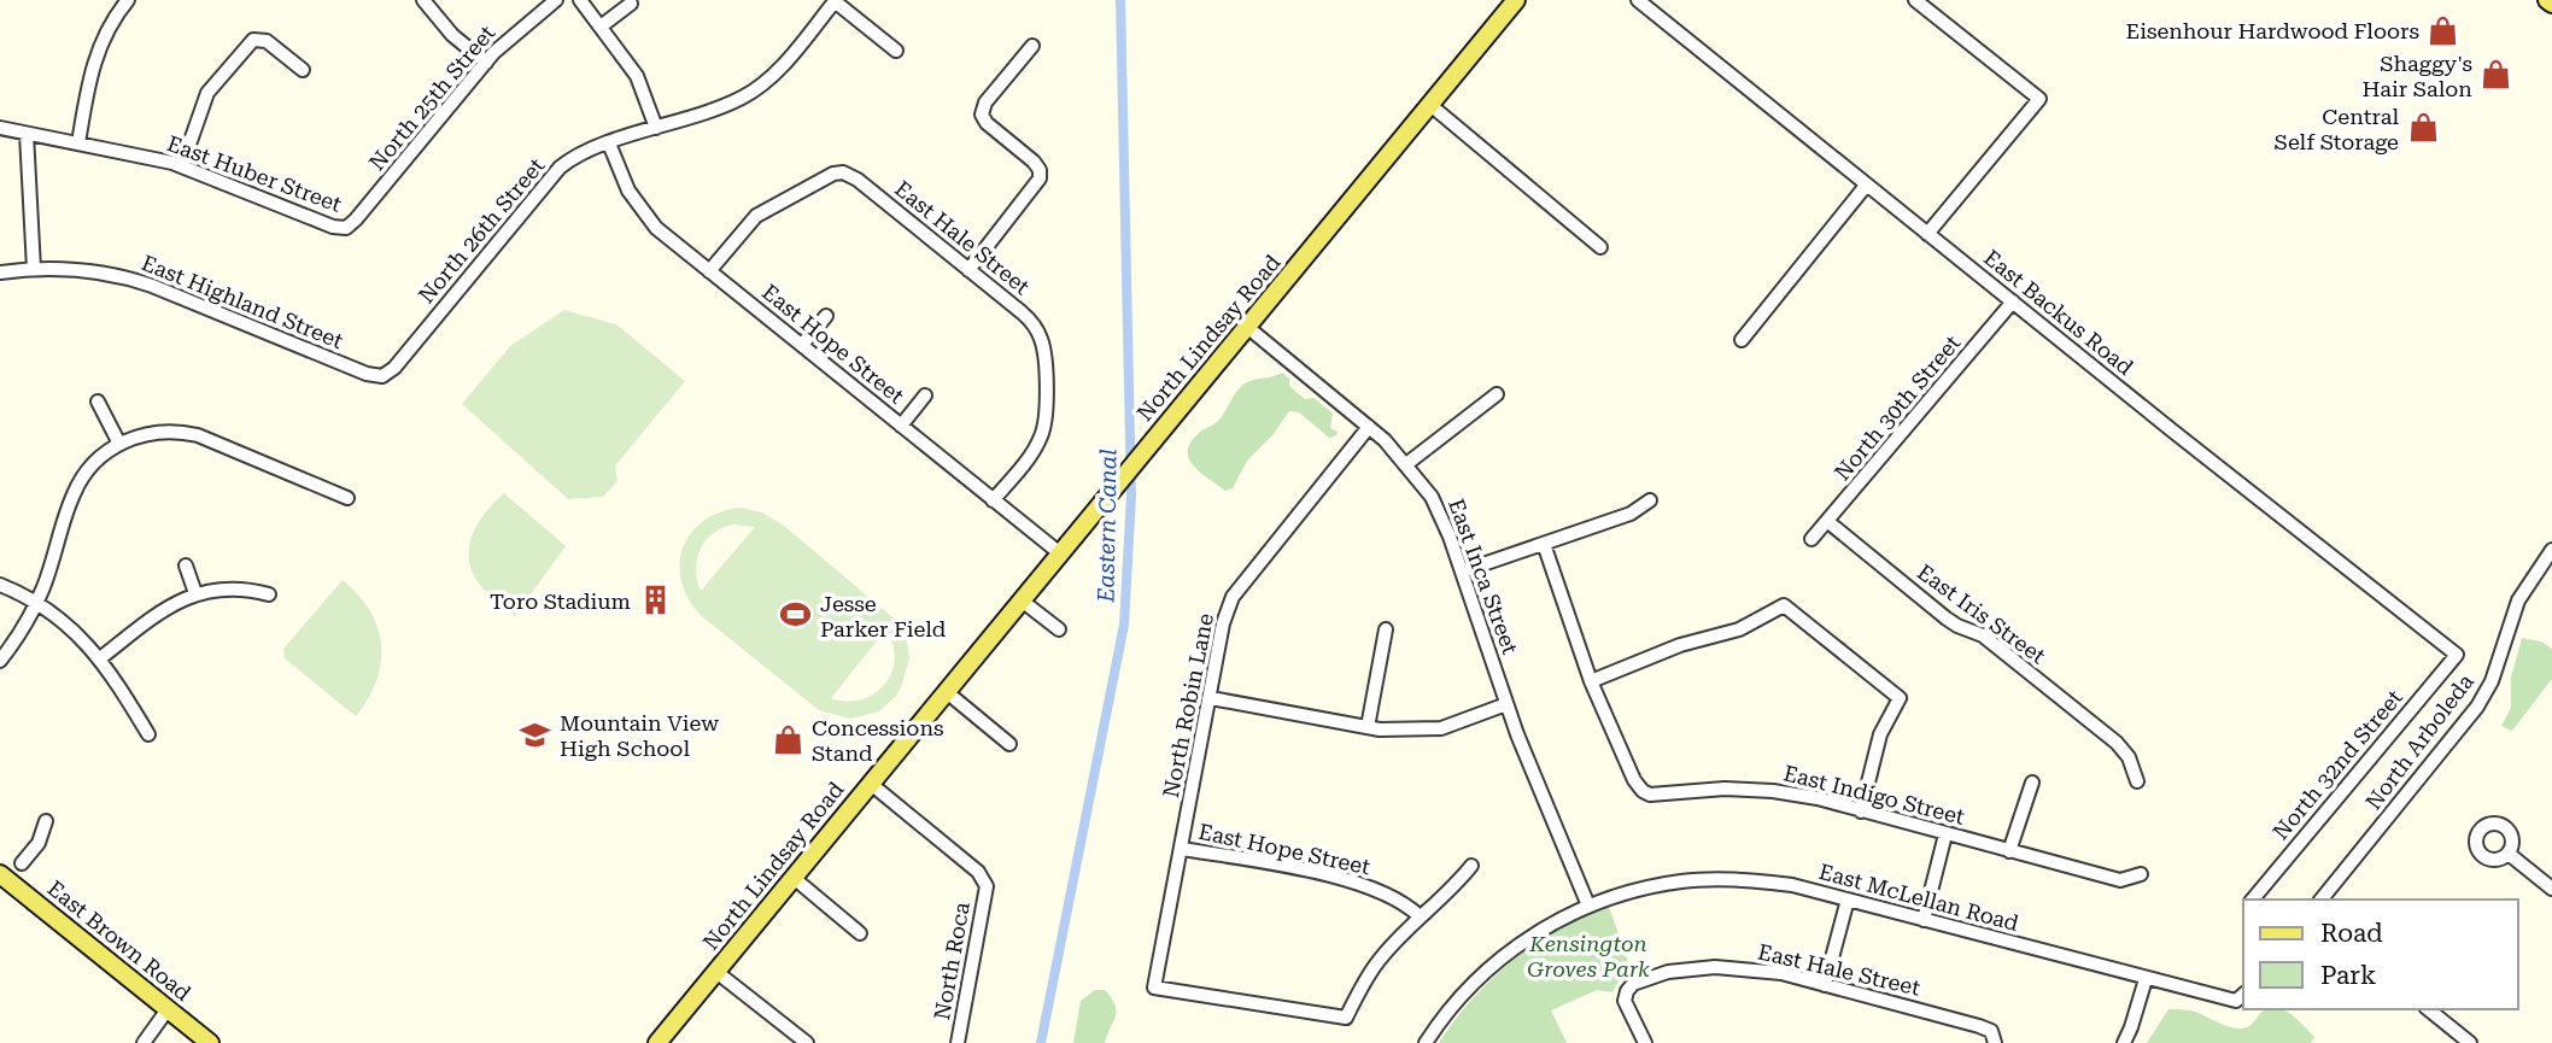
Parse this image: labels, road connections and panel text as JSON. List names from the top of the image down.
{
  "streets": {
    "main road": ["North Lindsay Road", "East Brown Road"],
    "street": [
      "North 25th Street",
      "East Huber Street",
      "North 26th Street",
      "East Hale Street",
      "East Highland Street",
      "East Backus Road",
      "East Hope Street",
      "North 30th Street",
      "East Inca Street",
      "East Iris Street",
      "North Robin Lane",
      "North Arboleda",
      "North 32nd Street",
      "East Indigo Street",
      "East McLellan Road",
      "North Roca"
    ]
  },
  "crossings": [
    ["North 25th Street", "East Huber Street"],
    ["North 26th Street", "East Highland Street"],
    ["North 26th Street", "East Hope Street"],
    ["East Hale Street", "East Hope Street"],
    ["East Backus Road", "North 30th Street"],
    ["East Backus Road", "North 32nd Street"],
    ["North Lindsay Road", "East Hope Street"],
    ["North Lindsay Road", "East Inca Street"],
    ["North Lindsay Road", "North Roca"],
    ["East Hope Street", "North Robin Lane"],
    ["North 30th Street", "East Iris Street"],
    ["East Inca Street", "North Robin Lane"],
    ["East Inca Street", "East McLellan Road"]
  ],
  "water": ["Eastern Canal"],
  "parks": ["Kensington Groves Park"],
  "places": {
    "shop": [
      "Eisenhour Hardwood Floors",
      "Shaggy's Hair Salon",
      "Central Self Storage",
      "Concessions Stand"
    ],
    "building": ["Toro Stadium"],
    "sports": ["Jesse Parker Field"],
    "school or university": ["Mountain View High School"]
  },
  "legend": ["Road", "Park"]
}
